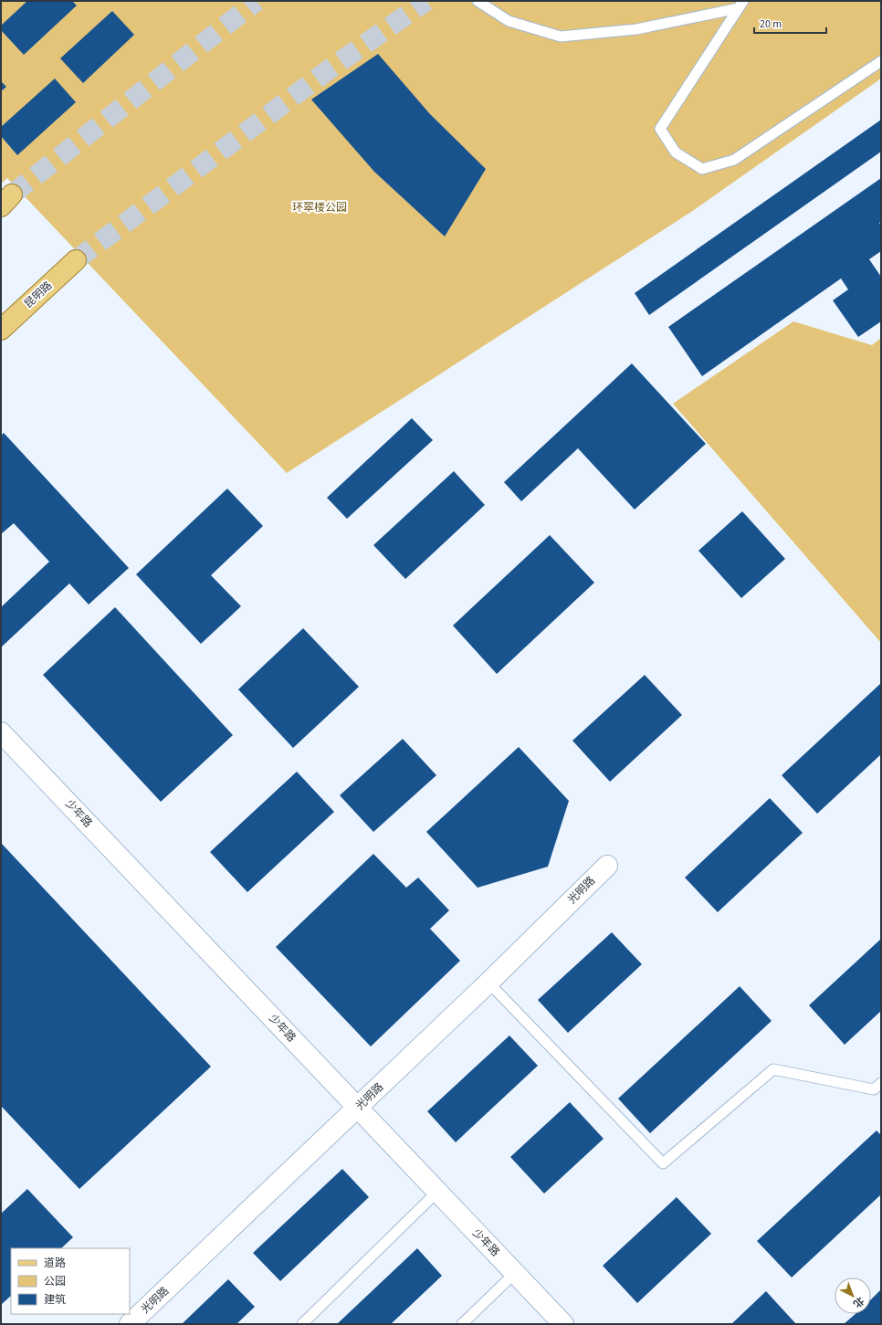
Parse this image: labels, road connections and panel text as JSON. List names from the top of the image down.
{
  "streets": {
    "main road": ["昆明路"],
    "street": ["少年路", "光明路"]
  },
  "crossings": [
    ["少年路", "光明路"]
  ],
  "parks": ["环翠楼公园"],
  "legend": ["道路", "公园", "建筑"],
  "scale_bar": "20 m",
  "north": "bottom right"
}
